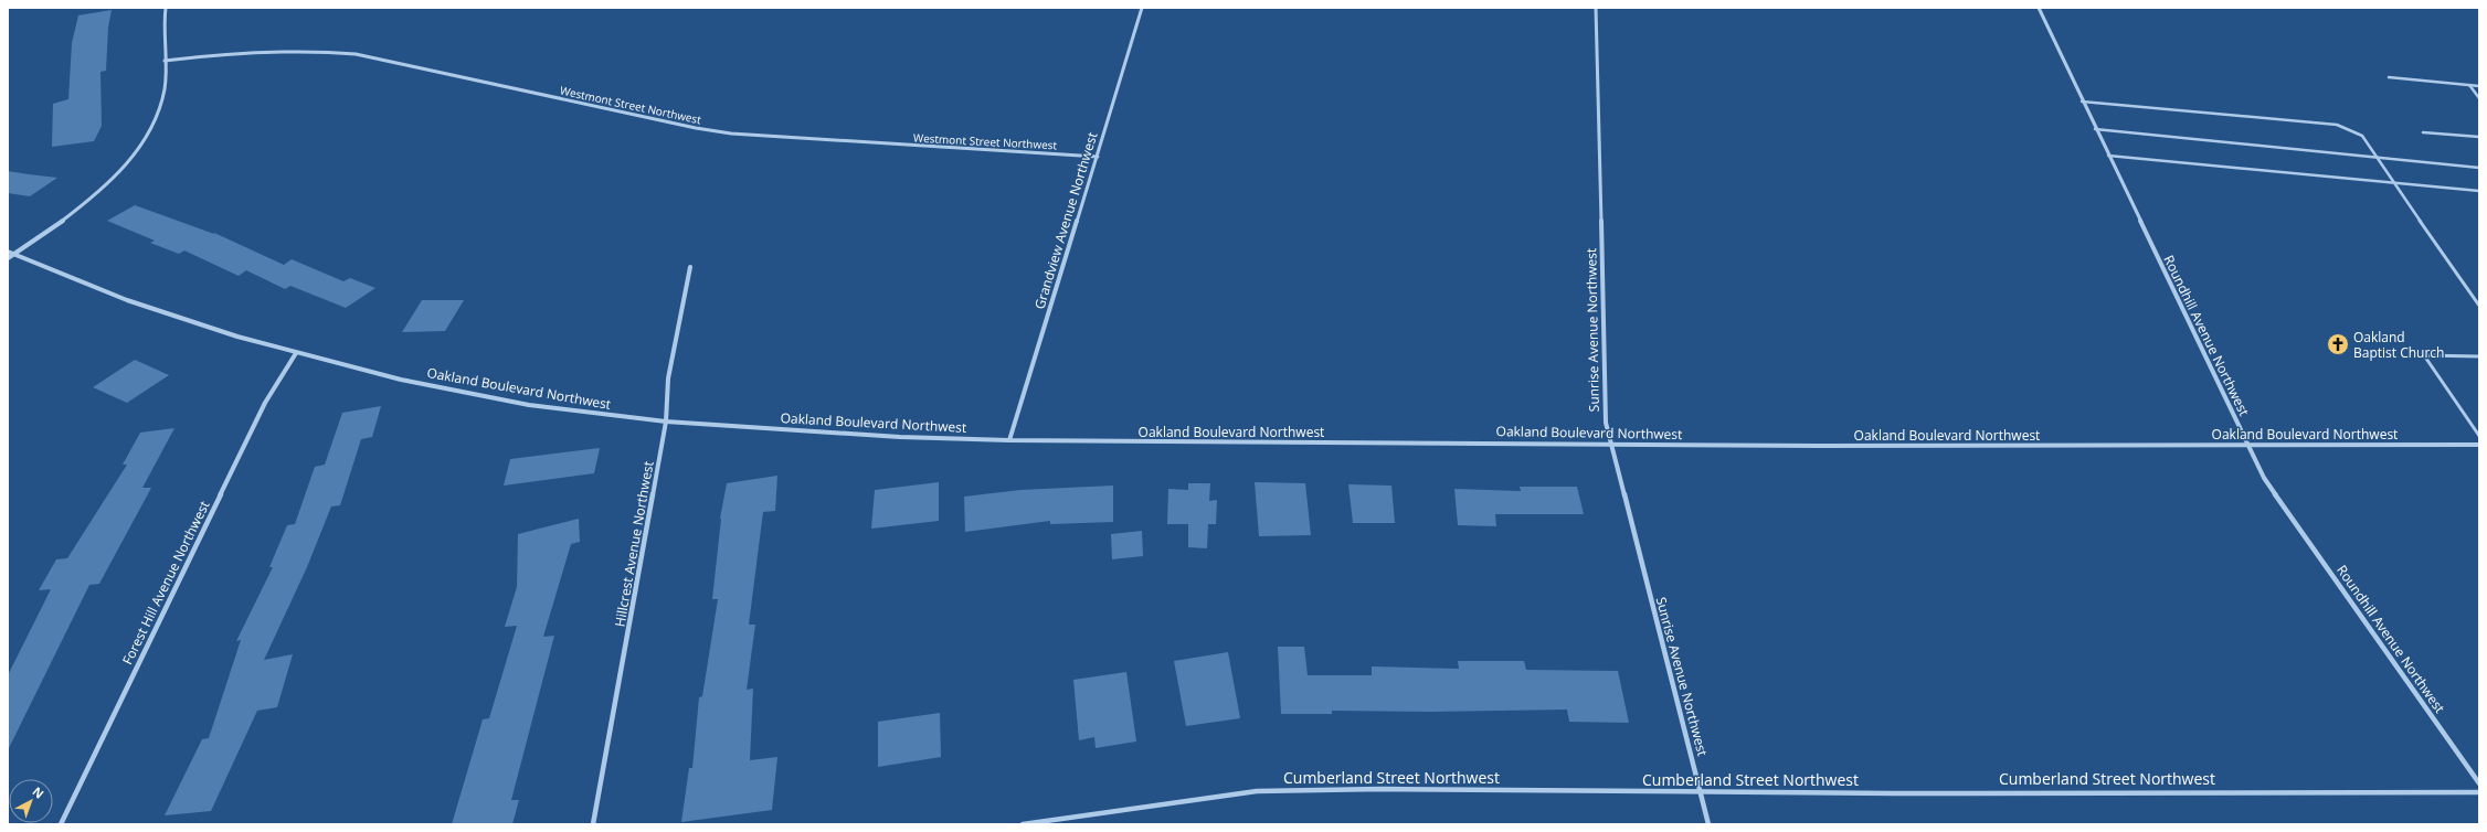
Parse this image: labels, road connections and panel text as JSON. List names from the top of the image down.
{
  "streets": {
    "street": [
      "Westmont Street Northwest",
      "Grandview Avenue Northwest",
      "Sunrise Avenue Northwest",
      "Roundhill Avenue Northwest",
      "Oakland Boulevard Northwest",
      "Hillcrest Avenue Northwest",
      "Forest Hill Avenue Northwest",
      "Cumberland Street Northwest"
    ]
  },
  "crossings": [
    ["Westmont Street Northwest", "Grandview Avenue Northwest"],
    ["Grandview Avenue Northwest", "Oakland Boulevard Northwest"],
    ["Sunrise Avenue Northwest", "Oakland Boulevard Northwest"],
    ["Sunrise Avenue Northwest", "Cumberland Street Northwest"],
    ["Roundhill Avenue Northwest", "Oakland Boulevard Northwest"],
    ["Oakland Boulevard Northwest", "Hillcrest Avenue Northwest"],
    ["Oakland Boulevard Northwest", "Forest Hill Avenue Northwest"]
  ],
  "places": {
    "church": ["Oakland Baptist Church"]
  },
  "north": "top right"
}
